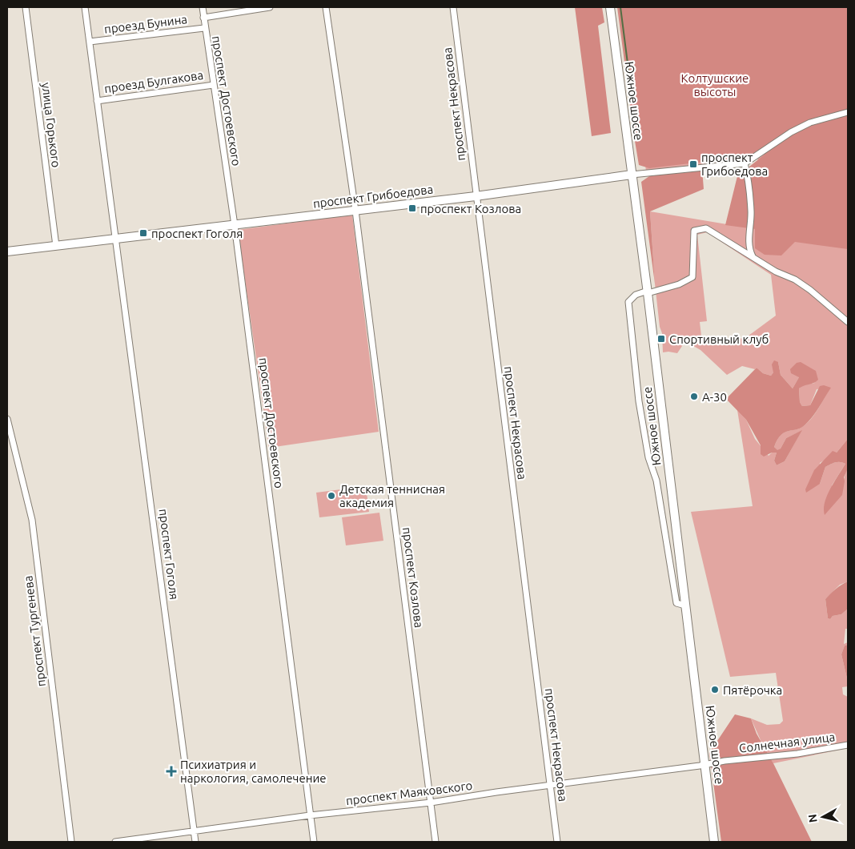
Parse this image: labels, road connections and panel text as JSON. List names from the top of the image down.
{
  "streets": {
    "street": [
      "проезд Бунина",
      "проезд Булгакова",
      "проспект Достоевского",
      "Южное шоссе",
      "проспект Некрасова",
      "улица Горького",
      "проспект Грибоедова",
      "проспект Гоголя",
      "проспект Козлова",
      "проспект Тургенева",
      "Солнечная улица",
      "проспект Маяковского"
    ]
  },
  "crossings": [
    ["проезд Бунина", "проспект Достоевского"],
    ["проезд Бунина", "проспект Гоголя"],
    ["проезд Булгакова", "проспект Достоевского"],
    ["проезд Булгакова", "проспект Гоголя"],
    ["проспект Достоевского", "проспект Грибоедова"],
    ["проспект Достоевского", "проспект Маяковского"],
    ["Южное шоссе", "проспект Грибоедова"],
    ["Южное шоссе", "Солнечная улица"],
    ["Южное шоссе", "проспект Маяковского"],
    ["проспект Некрасова", "проспект Грибоедова"],
    ["проспект Некрасова", "проспект Маяковского"],
    ["улица Горького", "проспект Грибоедова"],
    ["проспект Грибоедова", "проспект Гоголя"],
    ["проспект Грибоедова", "проспект Козлова"],
    ["проспект Гоголя", "проспект Маяковского"],
    ["проспект Козлова", "проспект Маяковского"],
    ["Солнечная улица", "проспект Маяковского"]
  ],
  "parks": ["Колтушские высоты"],
  "places": {
    "transit": [
      "проспект Грибоедова",
      "проспект Козлова",
      "проспект Гоголя",
      "Спортивный клуб"
    ],
    "other": ["А-30", "Детская теннисная академия", "Пятёрочка"],
    "health": ["Психиатрия и наркология, самолечение"]
  },
  "north": "left"
}
